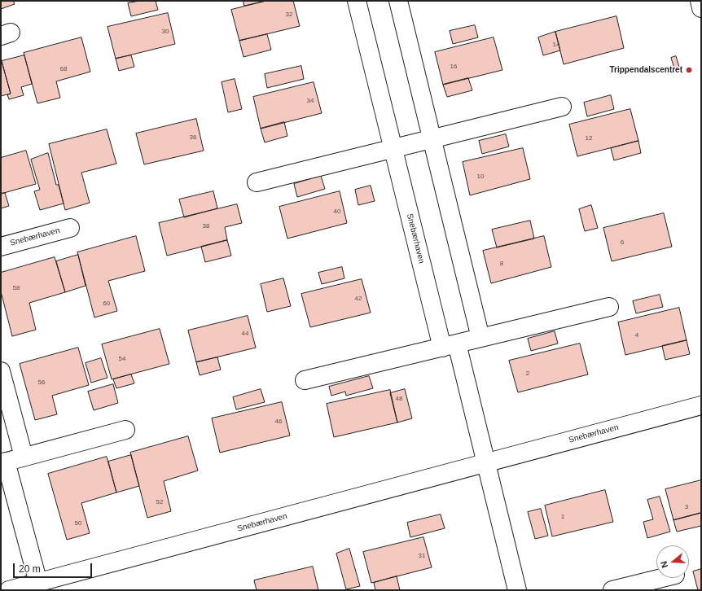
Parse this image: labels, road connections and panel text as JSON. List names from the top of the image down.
{
  "streets": {
    "street": ["Snebærhaven"]
  },
  "places": ["Trippendalscentret"],
  "house_numbers": [
    "32",
    "30",
    "14",
    "16",
    "68",
    "34",
    "36",
    "12",
    "10",
    "40",
    "38",
    "6",
    "8",
    "58",
    "42",
    "60",
    "44",
    "4",
    "54",
    "2",
    "56",
    "48",
    "46",
    "52",
    "3",
    "1",
    "50",
    "31"
  ],
  "scale_bar": "20 m",
  "north": "left"
}
